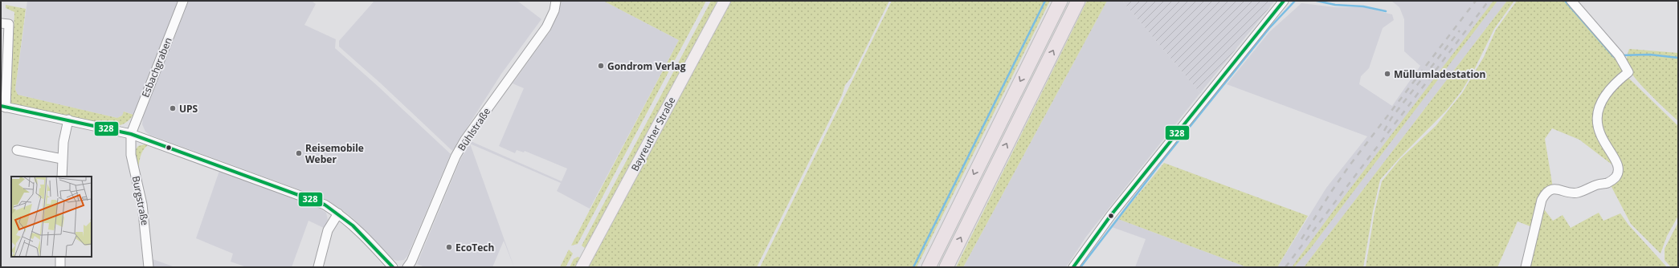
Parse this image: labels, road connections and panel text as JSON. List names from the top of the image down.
{
  "streets": {
    "main road": ["Bayreuther Straße"],
    "street": ["Esbachgraben", "Bühlstraße", "Burgstraße"]
  },
  "crossings": [
    ["Esbachgraben", "Burgstraße"]
  ],
  "places": [
    "Gondrom Verlag",
    "Müllumladestation",
    "UPS",
    "Reisemobile Weber",
    "EcoTech"
  ],
  "lines": ["transit line 328"]
}
